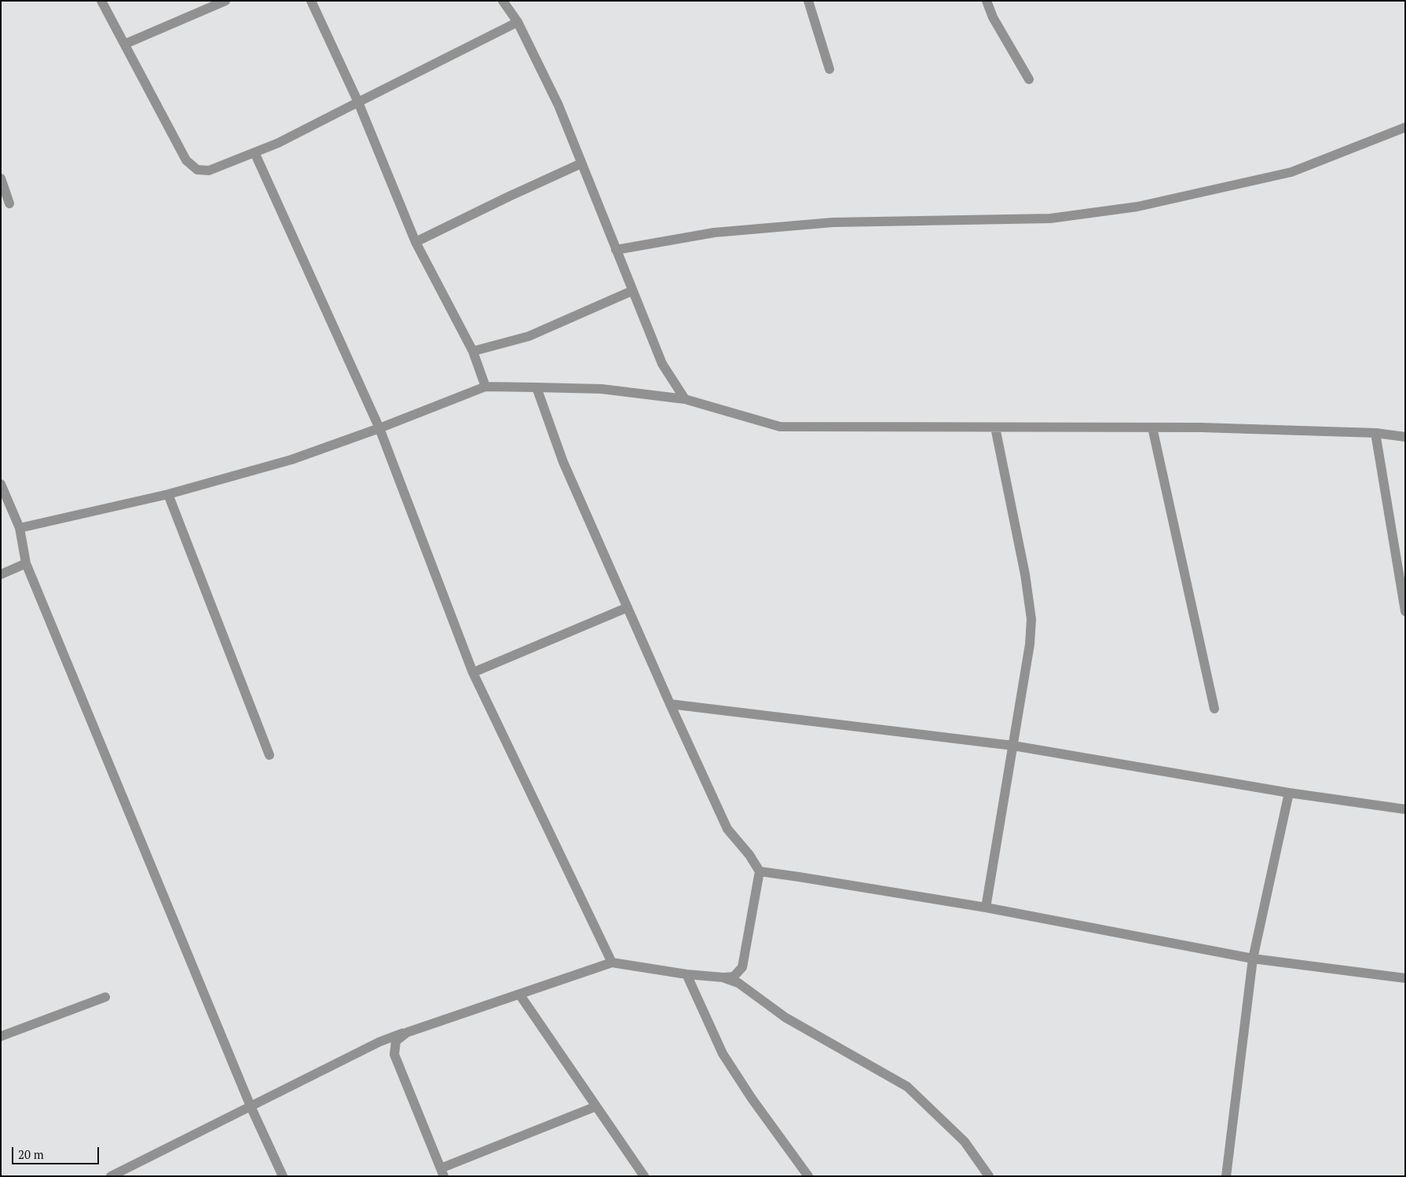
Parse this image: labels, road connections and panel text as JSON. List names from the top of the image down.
{
  "scale_bar": "20 m"
}
